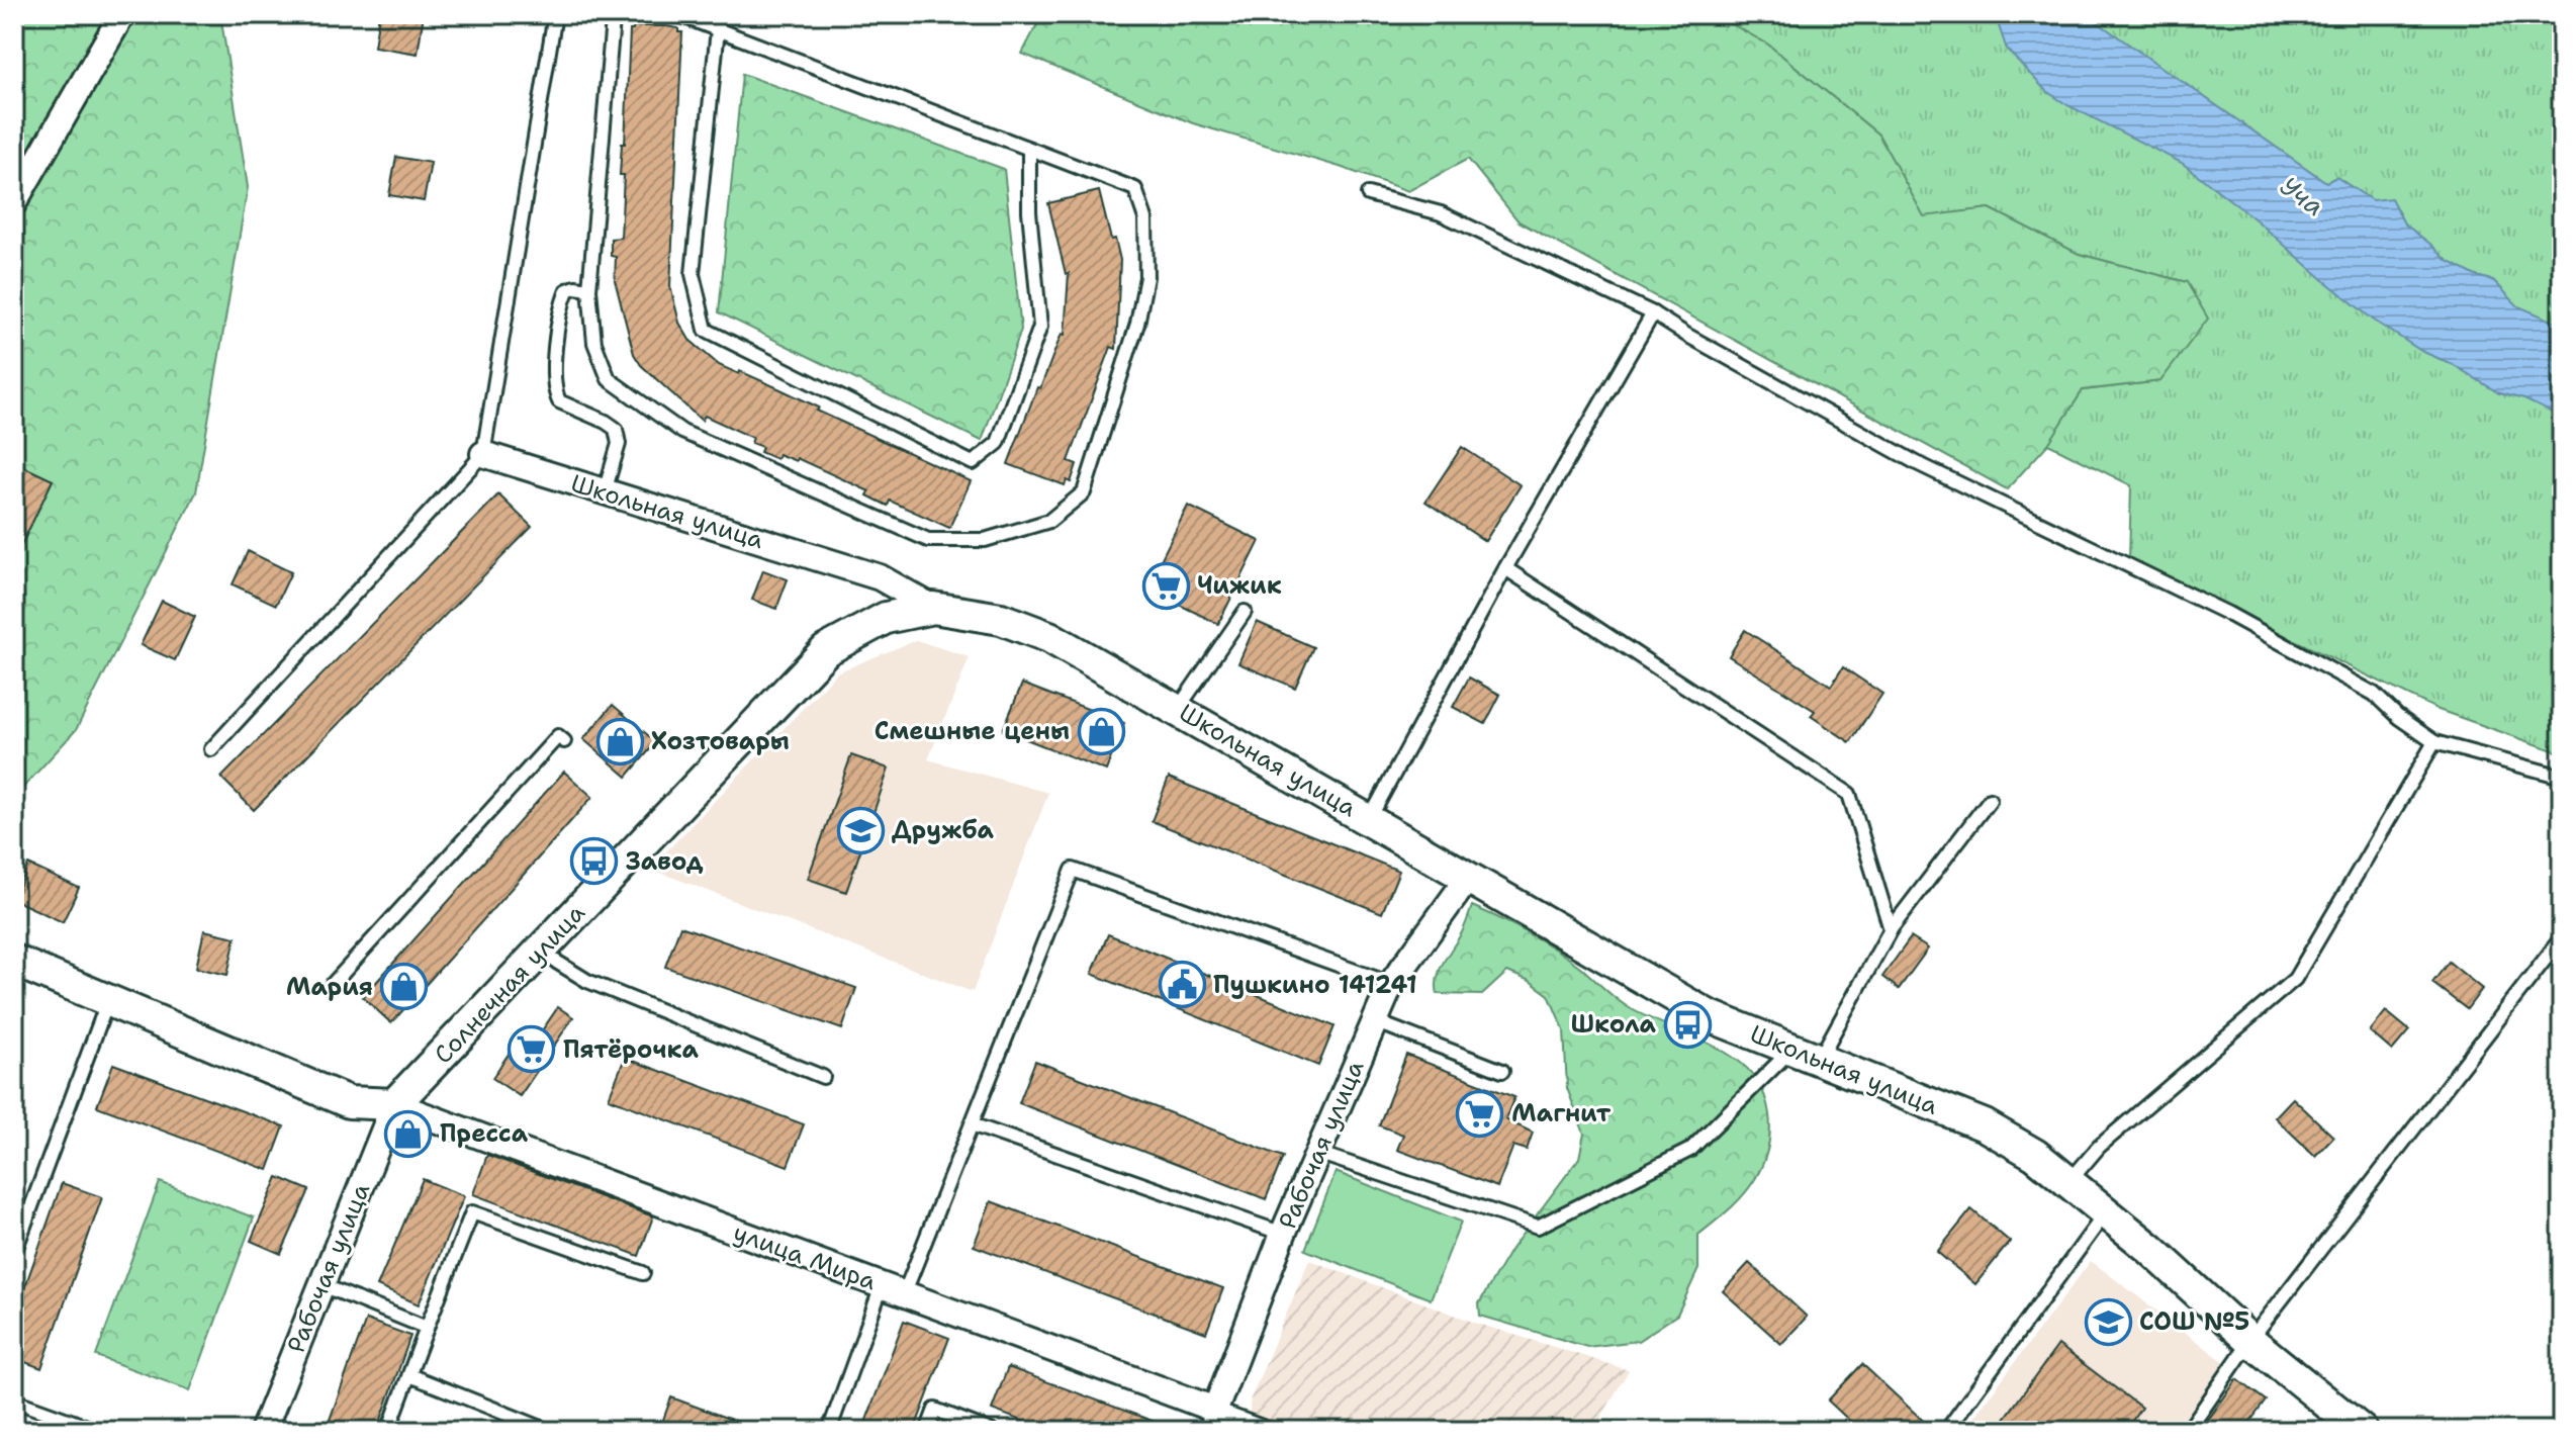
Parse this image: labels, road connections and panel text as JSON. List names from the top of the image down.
{
  "streets": {
    "street": [
      "Школьная улица",
      "Солнечная улица",
      "Рабочая улица",
      "улица Мира"
    ]
  },
  "crossings": [
    ["Школьная улица", "Солнечная улица"],
    ["Школьная улица", "Рабочая улица"],
    ["Солнечная улица", "Рабочая улица"],
    ["Солнечная улица", "улица Мира"],
    ["Рабочая улица", "улица Мира"]
  ],
  "water": ["Уча"],
  "places": {
    "supermarket": ["Чижик", "Пятёрочка", "Магнит"],
    "shop": [
      "Смешные цены",
      "Хозтовары",
      "Мария",
      "Пресса"
    ],
    "school or university": ["Дружба", "СОШ №5"],
    "bus stop": ["Завод", "Школа"],
    "public building": ["Пушкино 141241"]
  }
}
